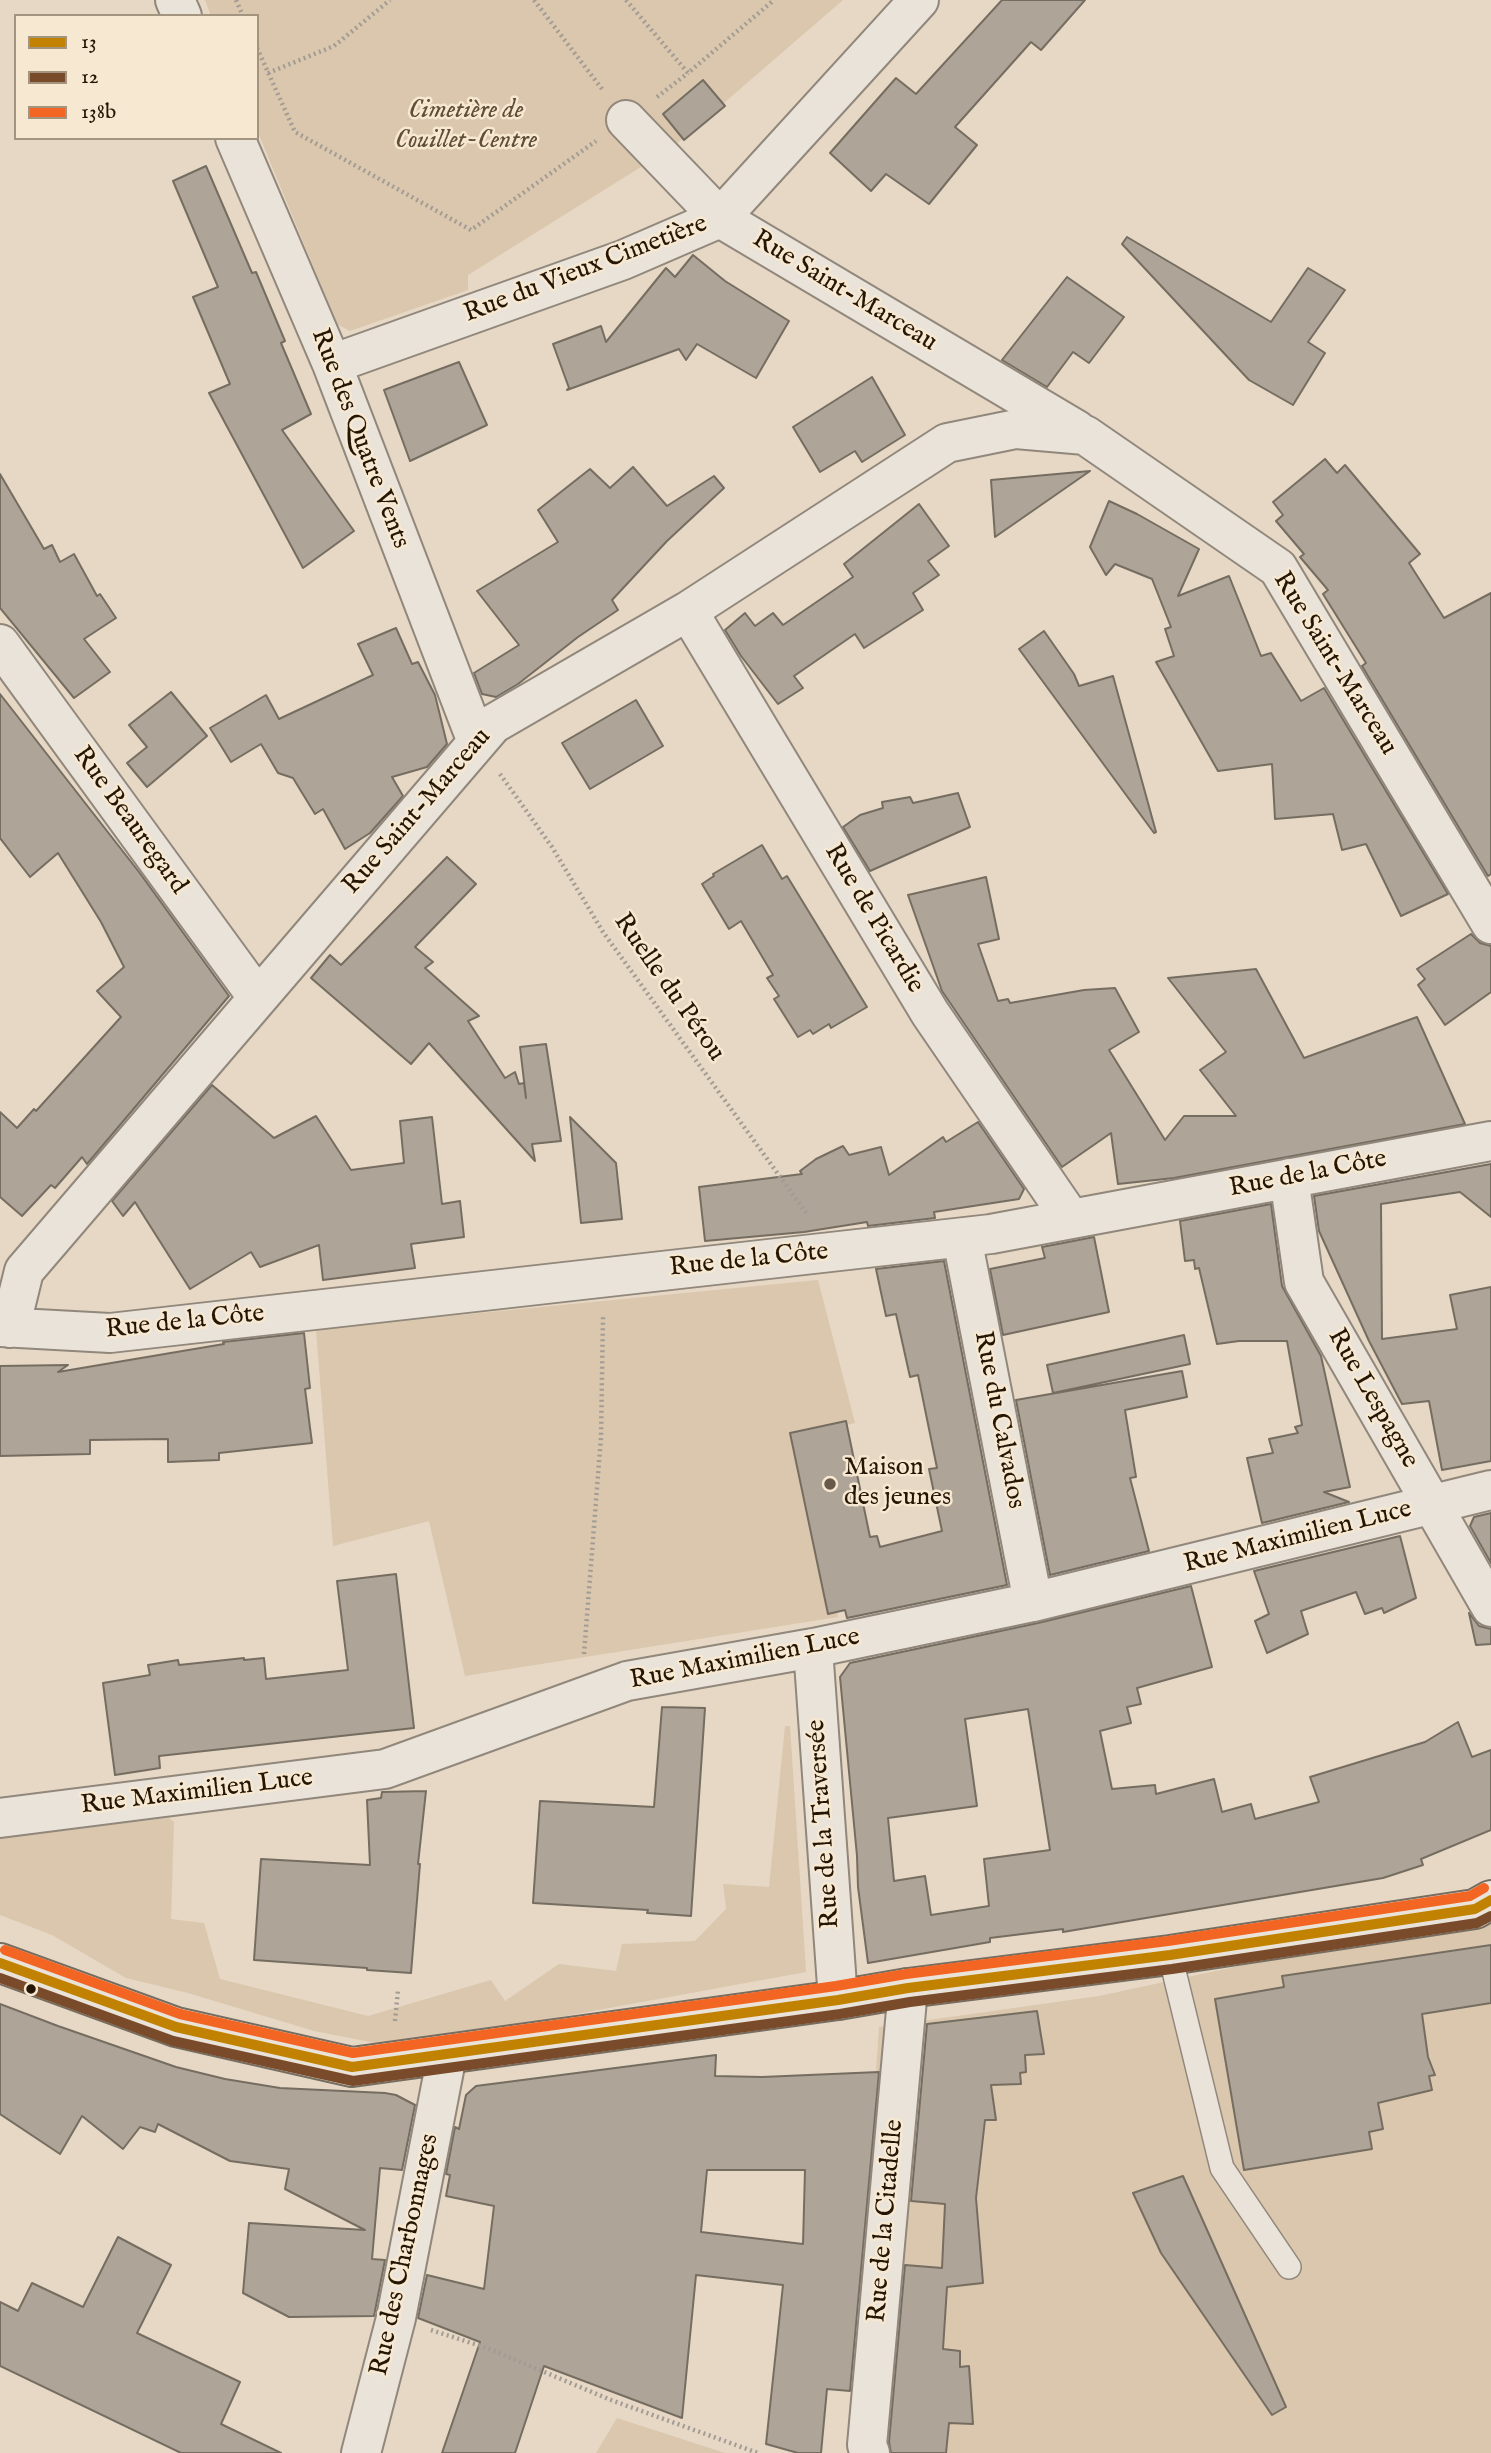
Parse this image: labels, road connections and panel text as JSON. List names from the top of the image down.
{
  "streets": {
    "street": [
      "Rue du Vieux Cimetière",
      "Rue Saint-Marceau",
      "Rue des Quatre Vents",
      "Rue Beauregard",
      "Rue de Picardie",
      "Rue de la Côte",
      "Rue Lespagne",
      "Rue du Calvados",
      "Rue Maximilien Luce",
      "Rue de la Traversée",
      "Rue de la Citadelle",
      "Rue des Charbonnages"
    ],
    "path": ["Ruelle du Pérou"]
  },
  "crossings": [
    ["Rue du Vieux Cimetière", "Rue Saint-Marceau"],
    ["Rue du Vieux Cimetière", "Rue des Quatre Vents"],
    ["Rue Saint-Marceau", "Rue des Quatre Vents"],
    ["Rue Saint-Marceau", "Rue Beauregard"],
    ["Rue Saint-Marceau", "Rue de Picardie"],
    ["Rue Saint-Marceau", "Ruelle du Pérou"],
    ["Rue Saint-Marceau", "Rue de la Côte"],
    ["Rue des Quatre Vents", "Ruelle du Pérou"],
    ["Rue de Picardie", "Rue de la Côte"],
    ["Ruelle du Pérou", "Rue de la Côte"],
    ["Rue de la Côte", "Rue Lespagne"],
    ["Rue de la Côte", "Rue du Calvados"],
    ["Rue Lespagne", "Rue Maximilien Luce"],
    ["Rue du Calvados", "Rue Maximilien Luce"],
    ["Rue Maximilien Luce", "Rue de la Traversée"]
  ],
  "parks": ["Cimetière de Couillet-Centre"],
  "places": ["Maison des jeunes"],
  "lines": ["transit line 138b", "transit line 13", "transit line 12"],
  "legend": ["13", "12", "138b"]
}
